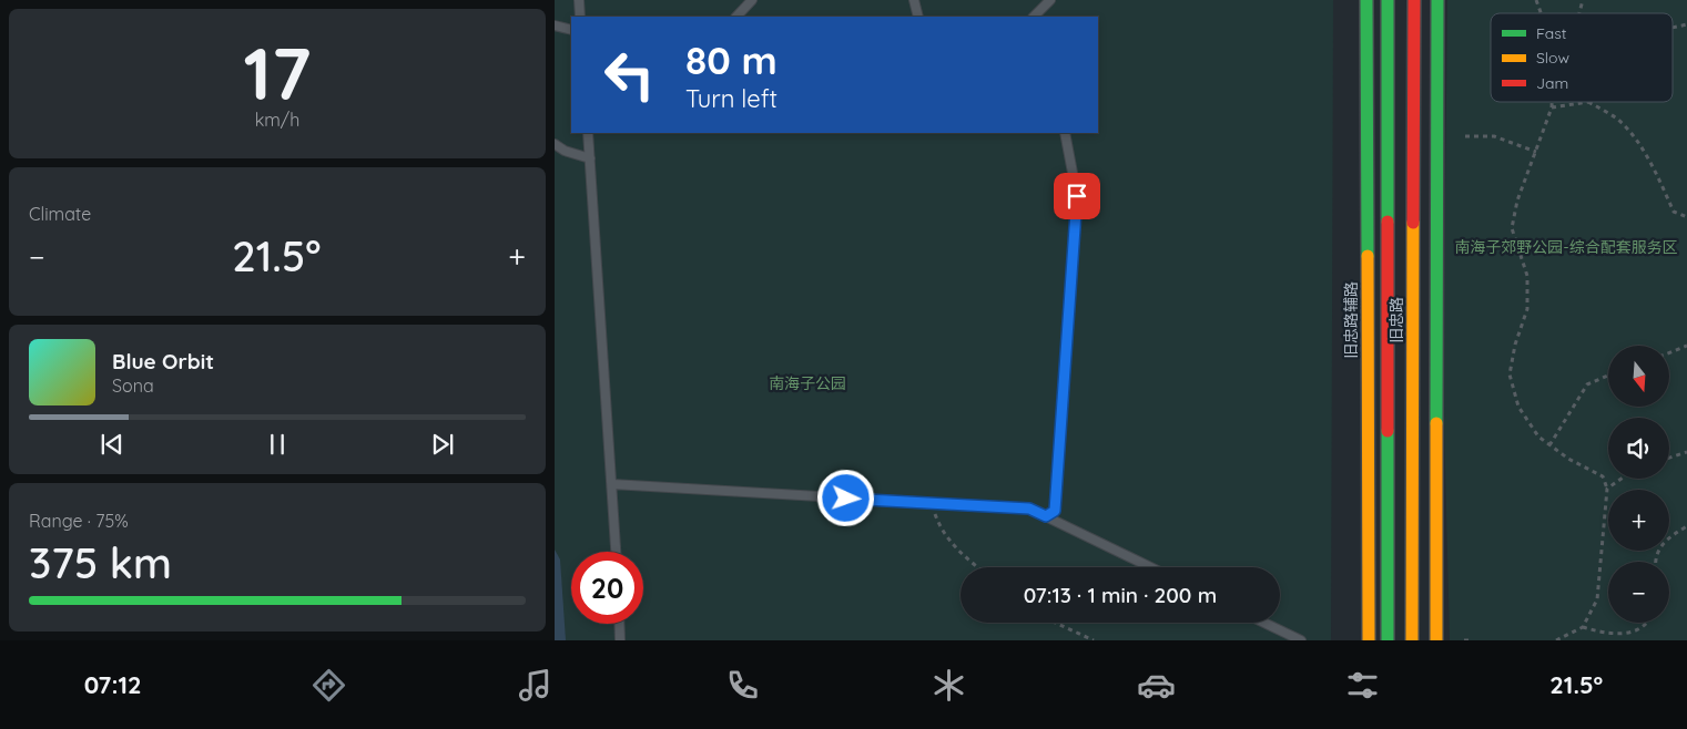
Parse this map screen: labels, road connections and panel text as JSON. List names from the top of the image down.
{
  "streets": {
    "street": ["旧忠路辅路", "旧忠路"]
  },
  "parks": ["南海子郊野公园-综合配套服务区", "南海子公园"],
  "legend": ["Fast", "Slow", "Jam"],
  "north": "bottom",
  "page": {
    "tile": [
      ["17", "km/h"],
      "Climate",
      ["Range · 75%", "375 km"]
    ],
    "turn": ["80 m", "Turn left"],
    "heat": ["−", "21.5°", "+"],
    "song": ["Blue Orbit", "Sona"],
    "map_buttons": ["+", "−"],
    "limit": "20",
    "trip": "07:13 · 1 min · 200 m",
    "tabs": ["07:12", "21.5°"]
  }
}
